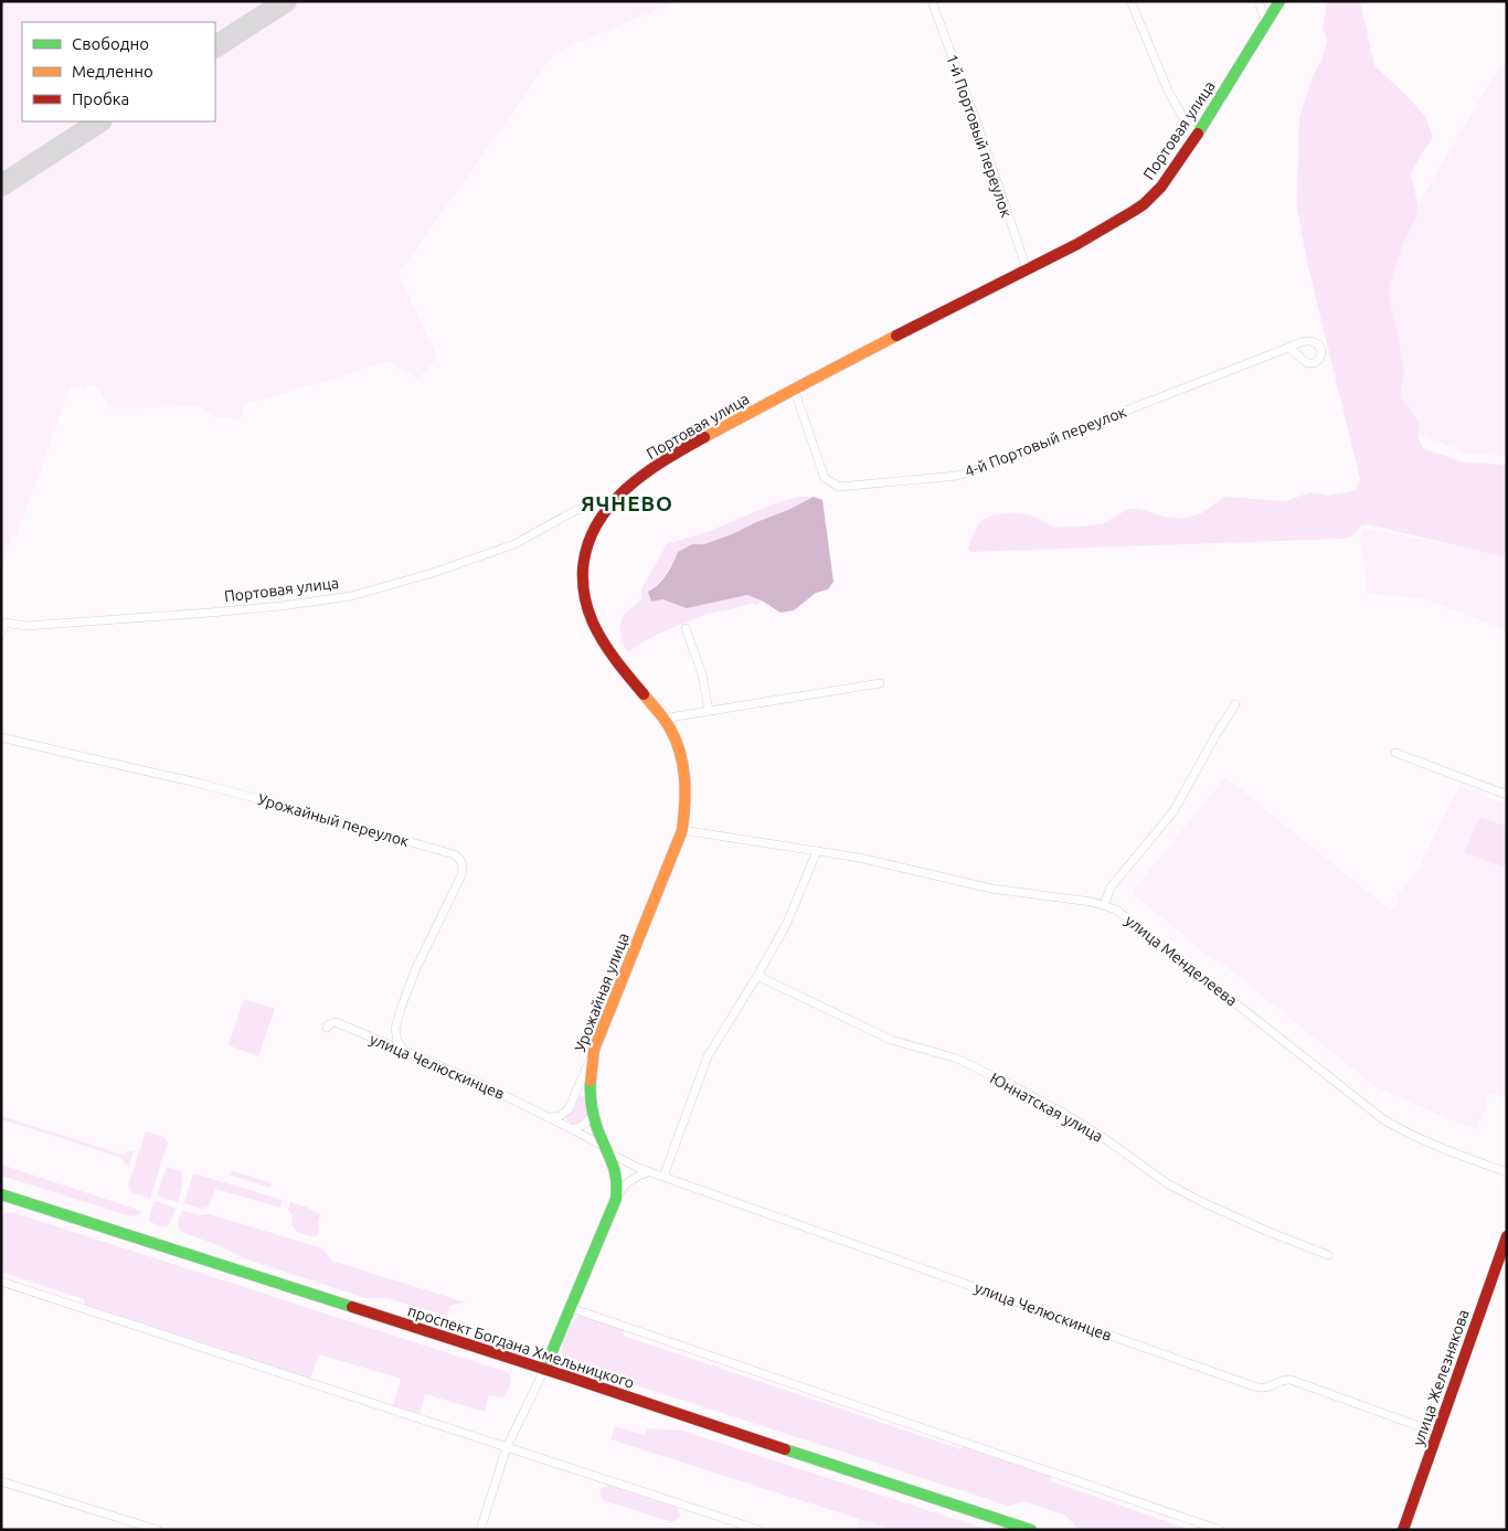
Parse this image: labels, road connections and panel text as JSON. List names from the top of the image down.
{
  "streets": {
    "street": [
      "Портовая улица",
      "1-й Портовый переулок",
      "4-й Портовый переулок",
      "Урожайный переулок",
      "улица Менделеева",
      "Урожайная улица",
      "улица Челюскинцев",
      "Юннатская улица",
      "проспект Богдана Хмельницкого",
      "улица Железнякова"
    ]
  },
  "crossings": [
    ["Портовая улица", "1-й Портовый переулок"],
    ["Портовая улица", "4-й Портовый переулок"],
    ["Портовая улица", "Урожайная улица"],
    ["Урожайный переулок", "улица Челюскинцев"],
    ["улица Менделеева", "Урожайная улица"],
    ["Урожайная улица", "улица Челюскинцев"],
    ["Урожайная улица", "проспект Богдана Хмельницкого"],
    ["улица Челюскинцев", "улица Железнякова"]
  ],
  "districts": ["ЯЧНЕВО"],
  "legend": ["Свободно", "Медленно", "Пробка"]
}
